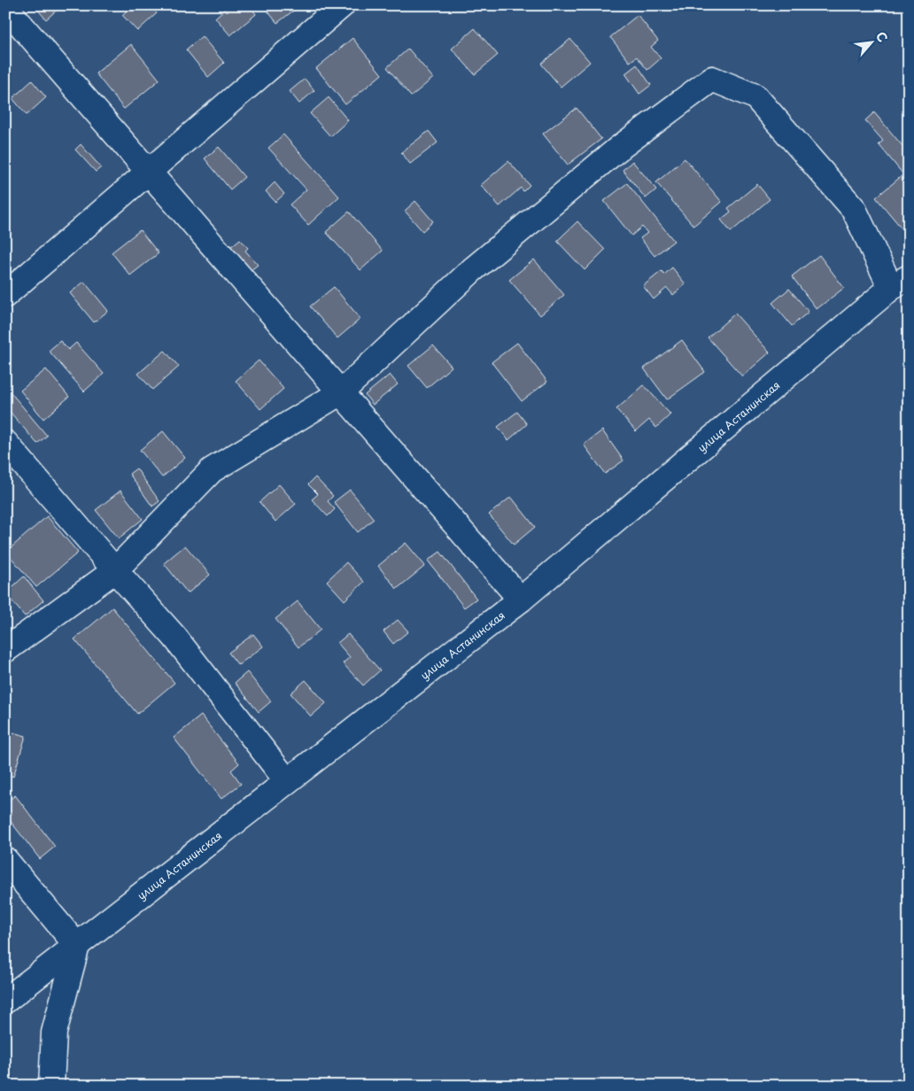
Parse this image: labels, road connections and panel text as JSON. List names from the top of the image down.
{
  "streets": {
    "street": ["улица Астанинская"]
  },
  "north": "top right"
}
